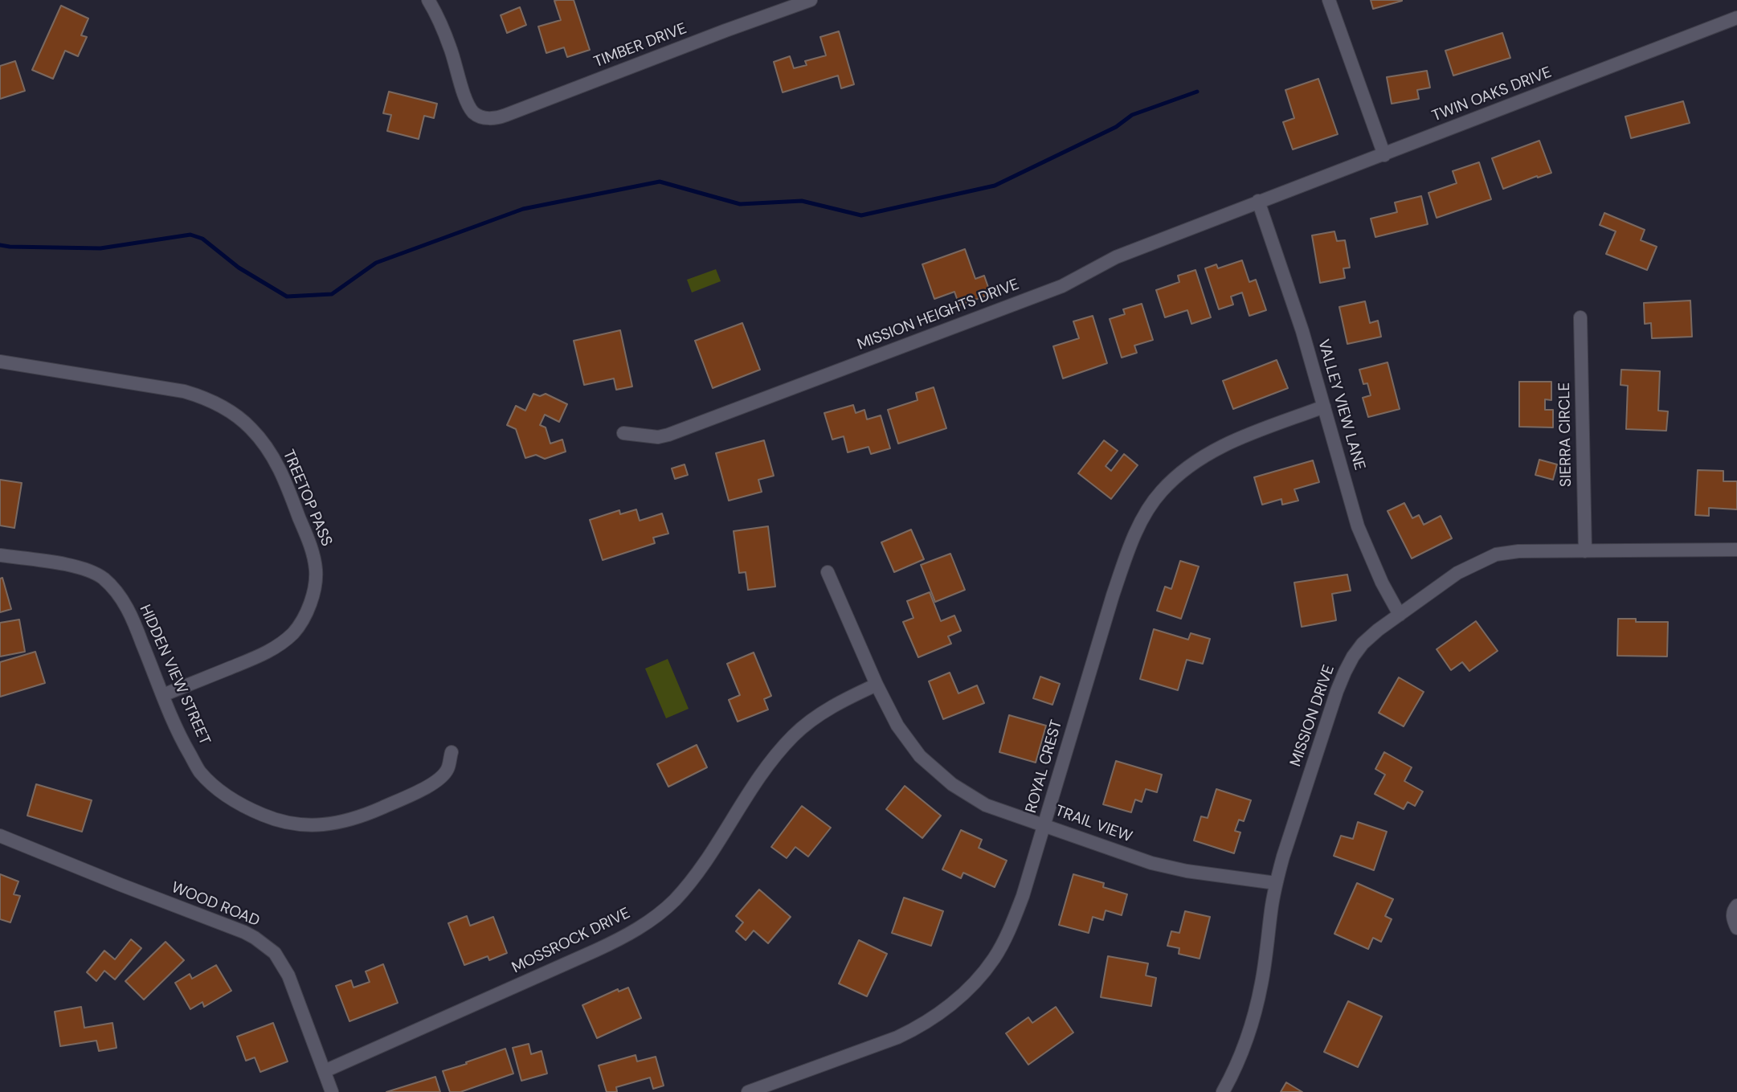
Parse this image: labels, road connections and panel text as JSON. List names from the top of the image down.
{
  "streets": {
    "street": [
      "TIMBER DRIVE",
      "TWIN OAKS DRIVE",
      "MISSION HEIGHTS DRIVE",
      "VALLEY VIEW LANE",
      "SIERRA CIRCLE",
      "TREETOP PASS",
      "HIDDEN VIEW STREET",
      "MISSION DRIVE",
      "ROYAL CREST",
      "TRAIL VIEW",
      "WOOD ROAD",
      "MOSSROCK DRIVE"
    ]
  },
  "crossings": [
    ["TWIN OAKS DRIVE", "MISSION HEIGHTS DRIVE"],
    ["TWIN OAKS DRIVE", "VALLEY VIEW LANE"],
    ["MISSION HEIGHTS DRIVE", "VALLEY VIEW LANE"],
    ["VALLEY VIEW LANE", "MISSION DRIVE"],
    ["VALLEY VIEW LANE", "ROYAL CREST"],
    ["SIERRA CIRCLE", "MISSION DRIVE"],
    ["TREETOP PASS", "HIDDEN VIEW STREET"],
    ["MISSION DRIVE", "TRAIL VIEW"],
    ["ROYAL CREST", "TRAIL VIEW"],
    ["TRAIL VIEW", "MOSSROCK DRIVE"],
    ["WOOD ROAD", "MOSSROCK DRIVE"]
  ]
}
